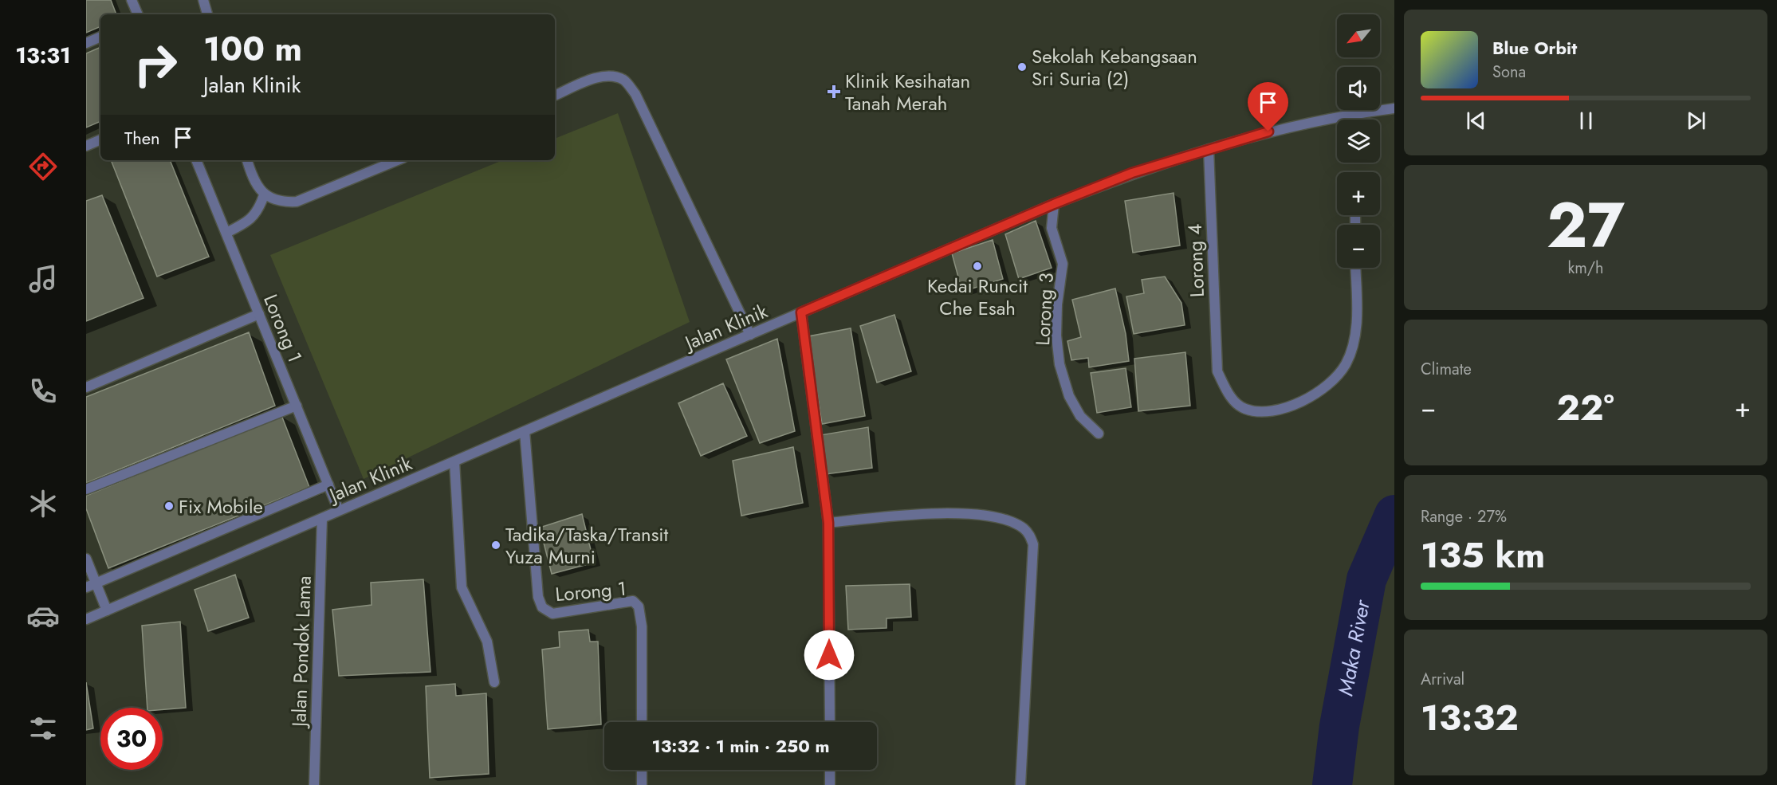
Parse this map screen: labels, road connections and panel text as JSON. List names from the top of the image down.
{
  "streets": {
    "street": [
      "Lorong 4",
      "Lorong 3",
      "Jalan Klinik",
      "Lorong 1",
      "Jalan Pondok Lama"
    ]
  },
  "crossings": [
    ["Lorong 4", "Jalan Klinik"],
    ["Lorong 3", "Jalan Klinik"],
    ["Jalan Klinik", "Lorong 1"],
    ["Jalan Klinik", "Jalan Pondok Lama"]
  ],
  "water": ["Maka River"],
  "places": {
    "other": [
      "Sekolah Kebangsaan Sri Suria (2)",
      "Kedai Runcit Che Esah",
      "Fix Mobile",
      "Tadika/Taska/Transit Yuza Murni"
    ],
    "health": ["Klinik Kesihatan Tanah Merah"]
  },
  "north": "bottom left",
  "page": {
    "tabs": "13:31",
    "map_buttons": ["+", "−"],
    "turn": ["100 m", "Jalan Klinik"],
    "song": ["Blue Orbit", "Sona"],
    "then": "Then",
    "tile": [
      ["27", "km/h"],
      "Climate",
      ["Range · 27%", "135 km"],
      ["Arrival", "13:32"]
    ],
    "heat": ["−", "22°", "+"],
    "limit": "30",
    "trip": "13:32 · 1 min · 250 m"
  }
}
